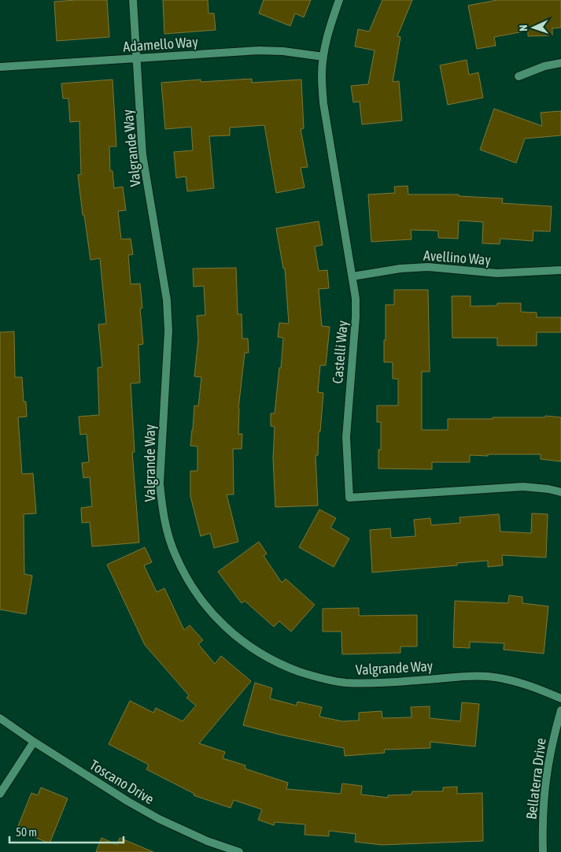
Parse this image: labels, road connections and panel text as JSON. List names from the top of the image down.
{
  "streets": {
    "street": [
      "Adamello Way",
      "Valgrande Way",
      "Avellino Way",
      "Castelli Way",
      "Bellaterra Drive",
      "Toscano Drive"
    ]
  },
  "crossings": [
    ["Adamello Way", "Valgrande Way"],
    ["Adamello Way", "Castelli Way"],
    ["Avellino Way", "Castelli Way"]
  ],
  "scale_bar": "50 m",
  "north": "left"
}
